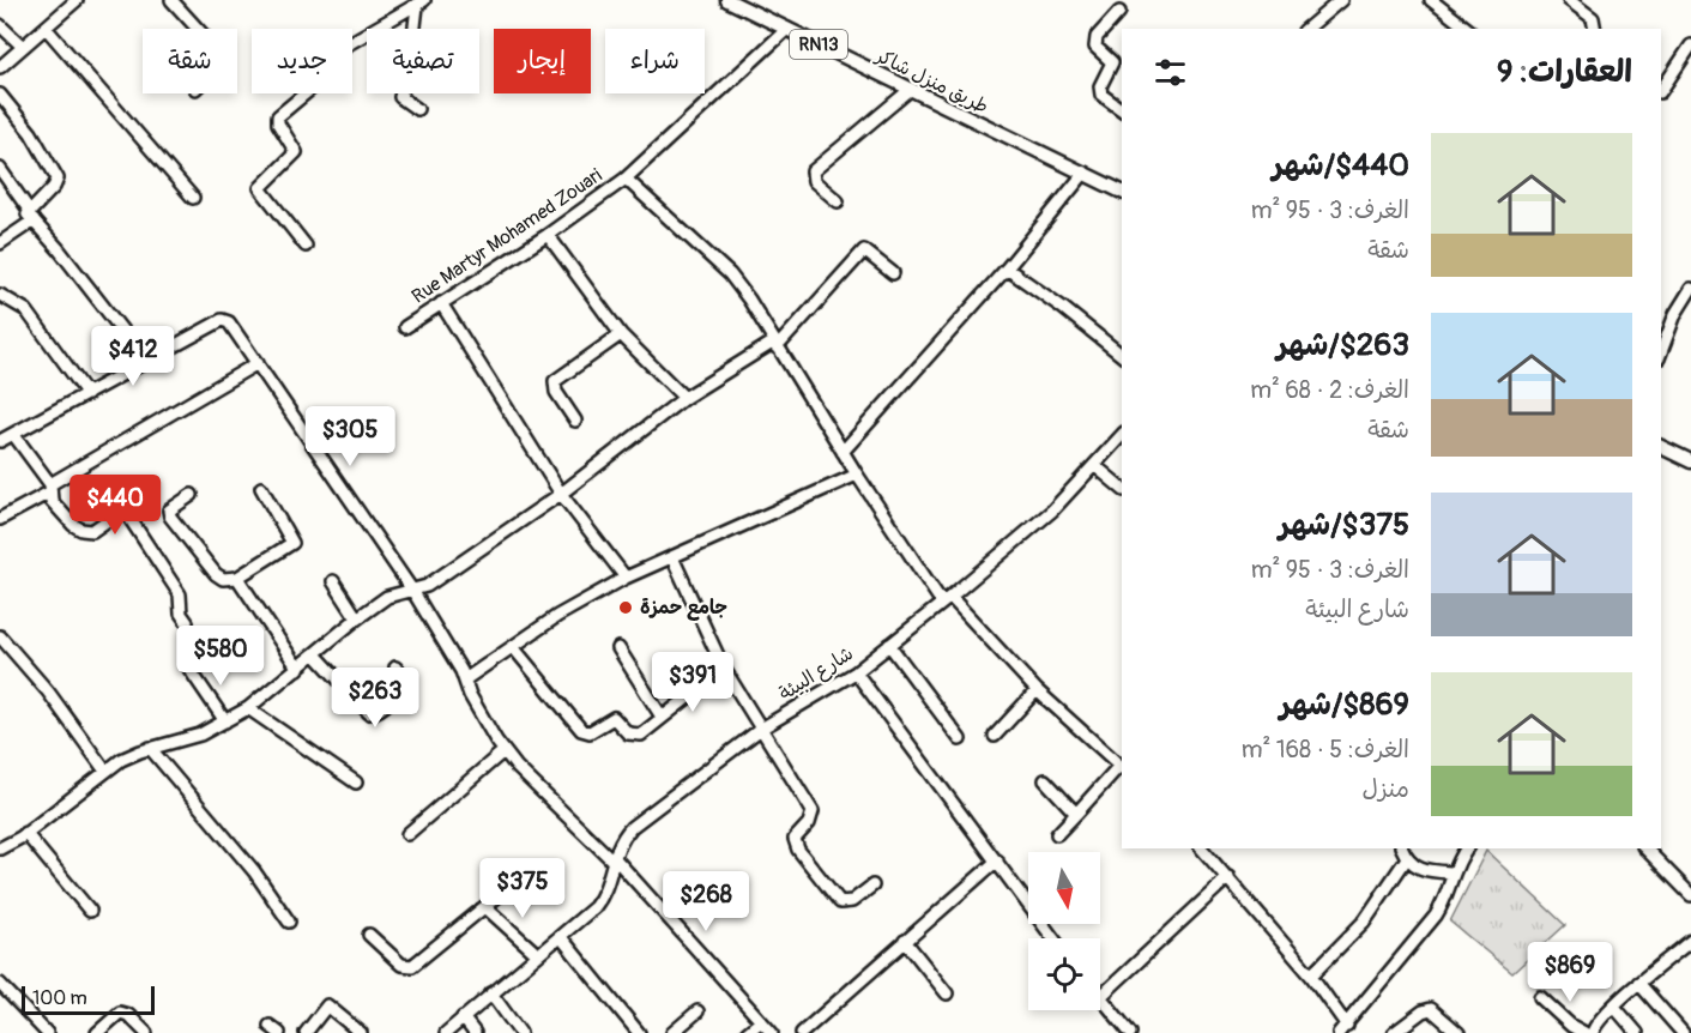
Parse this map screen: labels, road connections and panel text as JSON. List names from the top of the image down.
{
  "streets": {
    "main road": ["RN13", "طريق منزل شاكر"],
    "street": ["Rue Martyr Mohamed Zouari", "شارع البيئة"]
  },
  "crossings": [
    ["طريق منزل شاكر", "Rue Martyr Mohamed Zouari"]
  ],
  "places": ["جامع حمزة"],
  "scale_bar": "100 m",
  "north": "bottom",
  "page": {
    "chip": [
      "شراء",
      "إيجار",
      "تصفية",
      "جديد",
      "شقة"
    ],
    "heading": "العقارات: 9",
    "list": [
      {
        "name": "$440/شهر",
        "note": "الغرف: 3 · 95 m² · شقة"
      },
      {
        "name": "$263/شهر",
        "note": "الغرف: 2 · 68 m² · شقة"
      },
      {
        "name": "$375/شهر",
        "note": "الغرف: 3 · 95 m² · شارع البيئة"
      },
      {
        "name": "$869/شهر",
        "note": "الغرف: 5 · 168 m² · منزل"
      }
    ],
    "price": [
      "$412",
      "$305",
      "$440",
      "$580",
      "$391",
      "$263",
      "$375",
      "$268",
      "$869"
    ],
    "scale": "100 m"
  }
}
